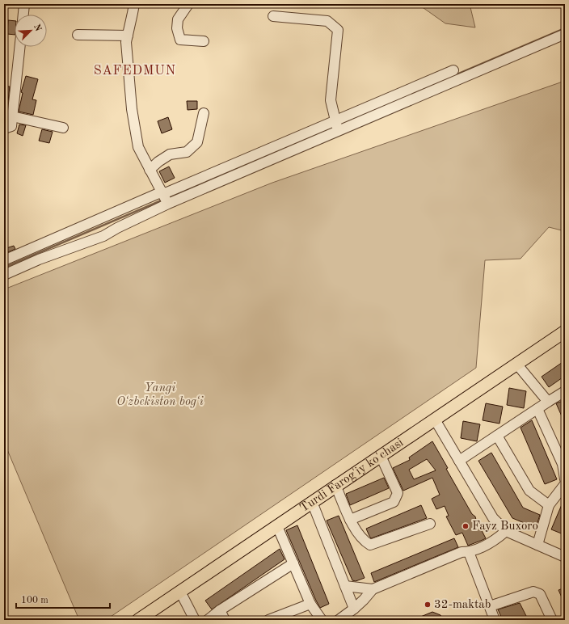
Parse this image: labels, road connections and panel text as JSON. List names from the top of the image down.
{
  "streets": {
    "main road": ["Turdi Farog'iy ko'chasi"]
  },
  "districts": ["SAFEDMUN"],
  "parks": ["Yangi Oʻzbekiston bogʻi"],
  "places": ["Fayz Buxoro", "32-maktab"],
  "scale_bar": "100 m",
  "north": "top right"
}
